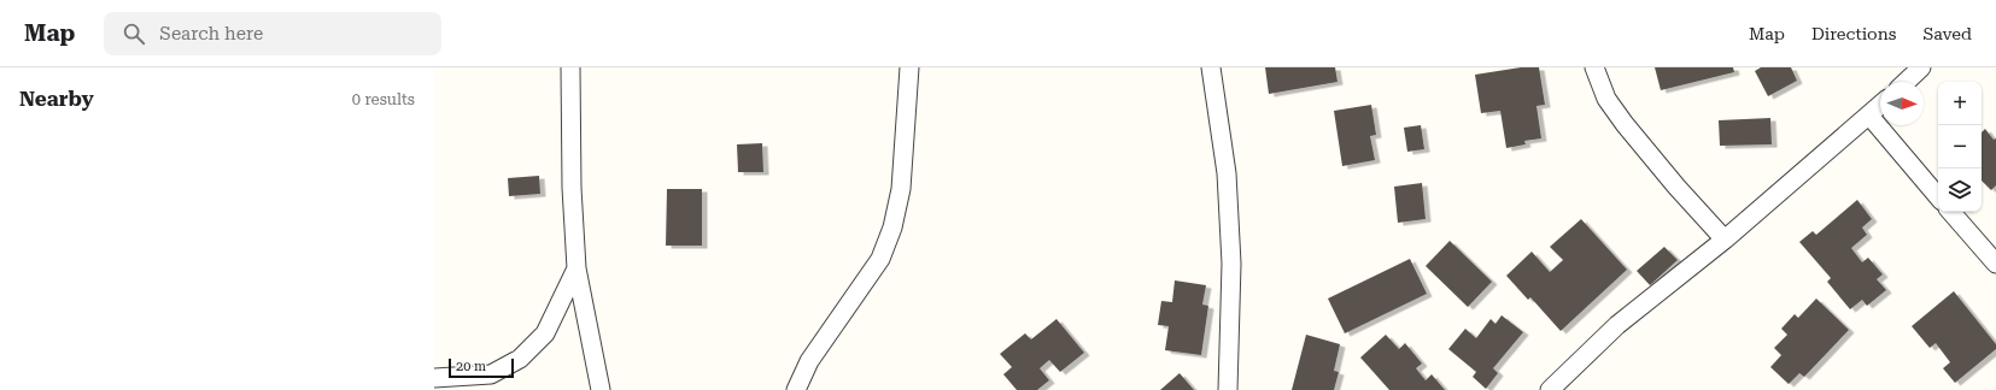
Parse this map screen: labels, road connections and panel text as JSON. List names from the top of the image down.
{
  "scale_bar": "20 m",
  "north": "right",
  "page": {
    "header": "Map",
    "search": "Search here",
    "nav": ["Map", "Directions", "Saved"],
    "heading": ["Nearby", "0 results"],
    "map_buttons": ["+", "−"],
    "scale": "20 m"
  }
}
